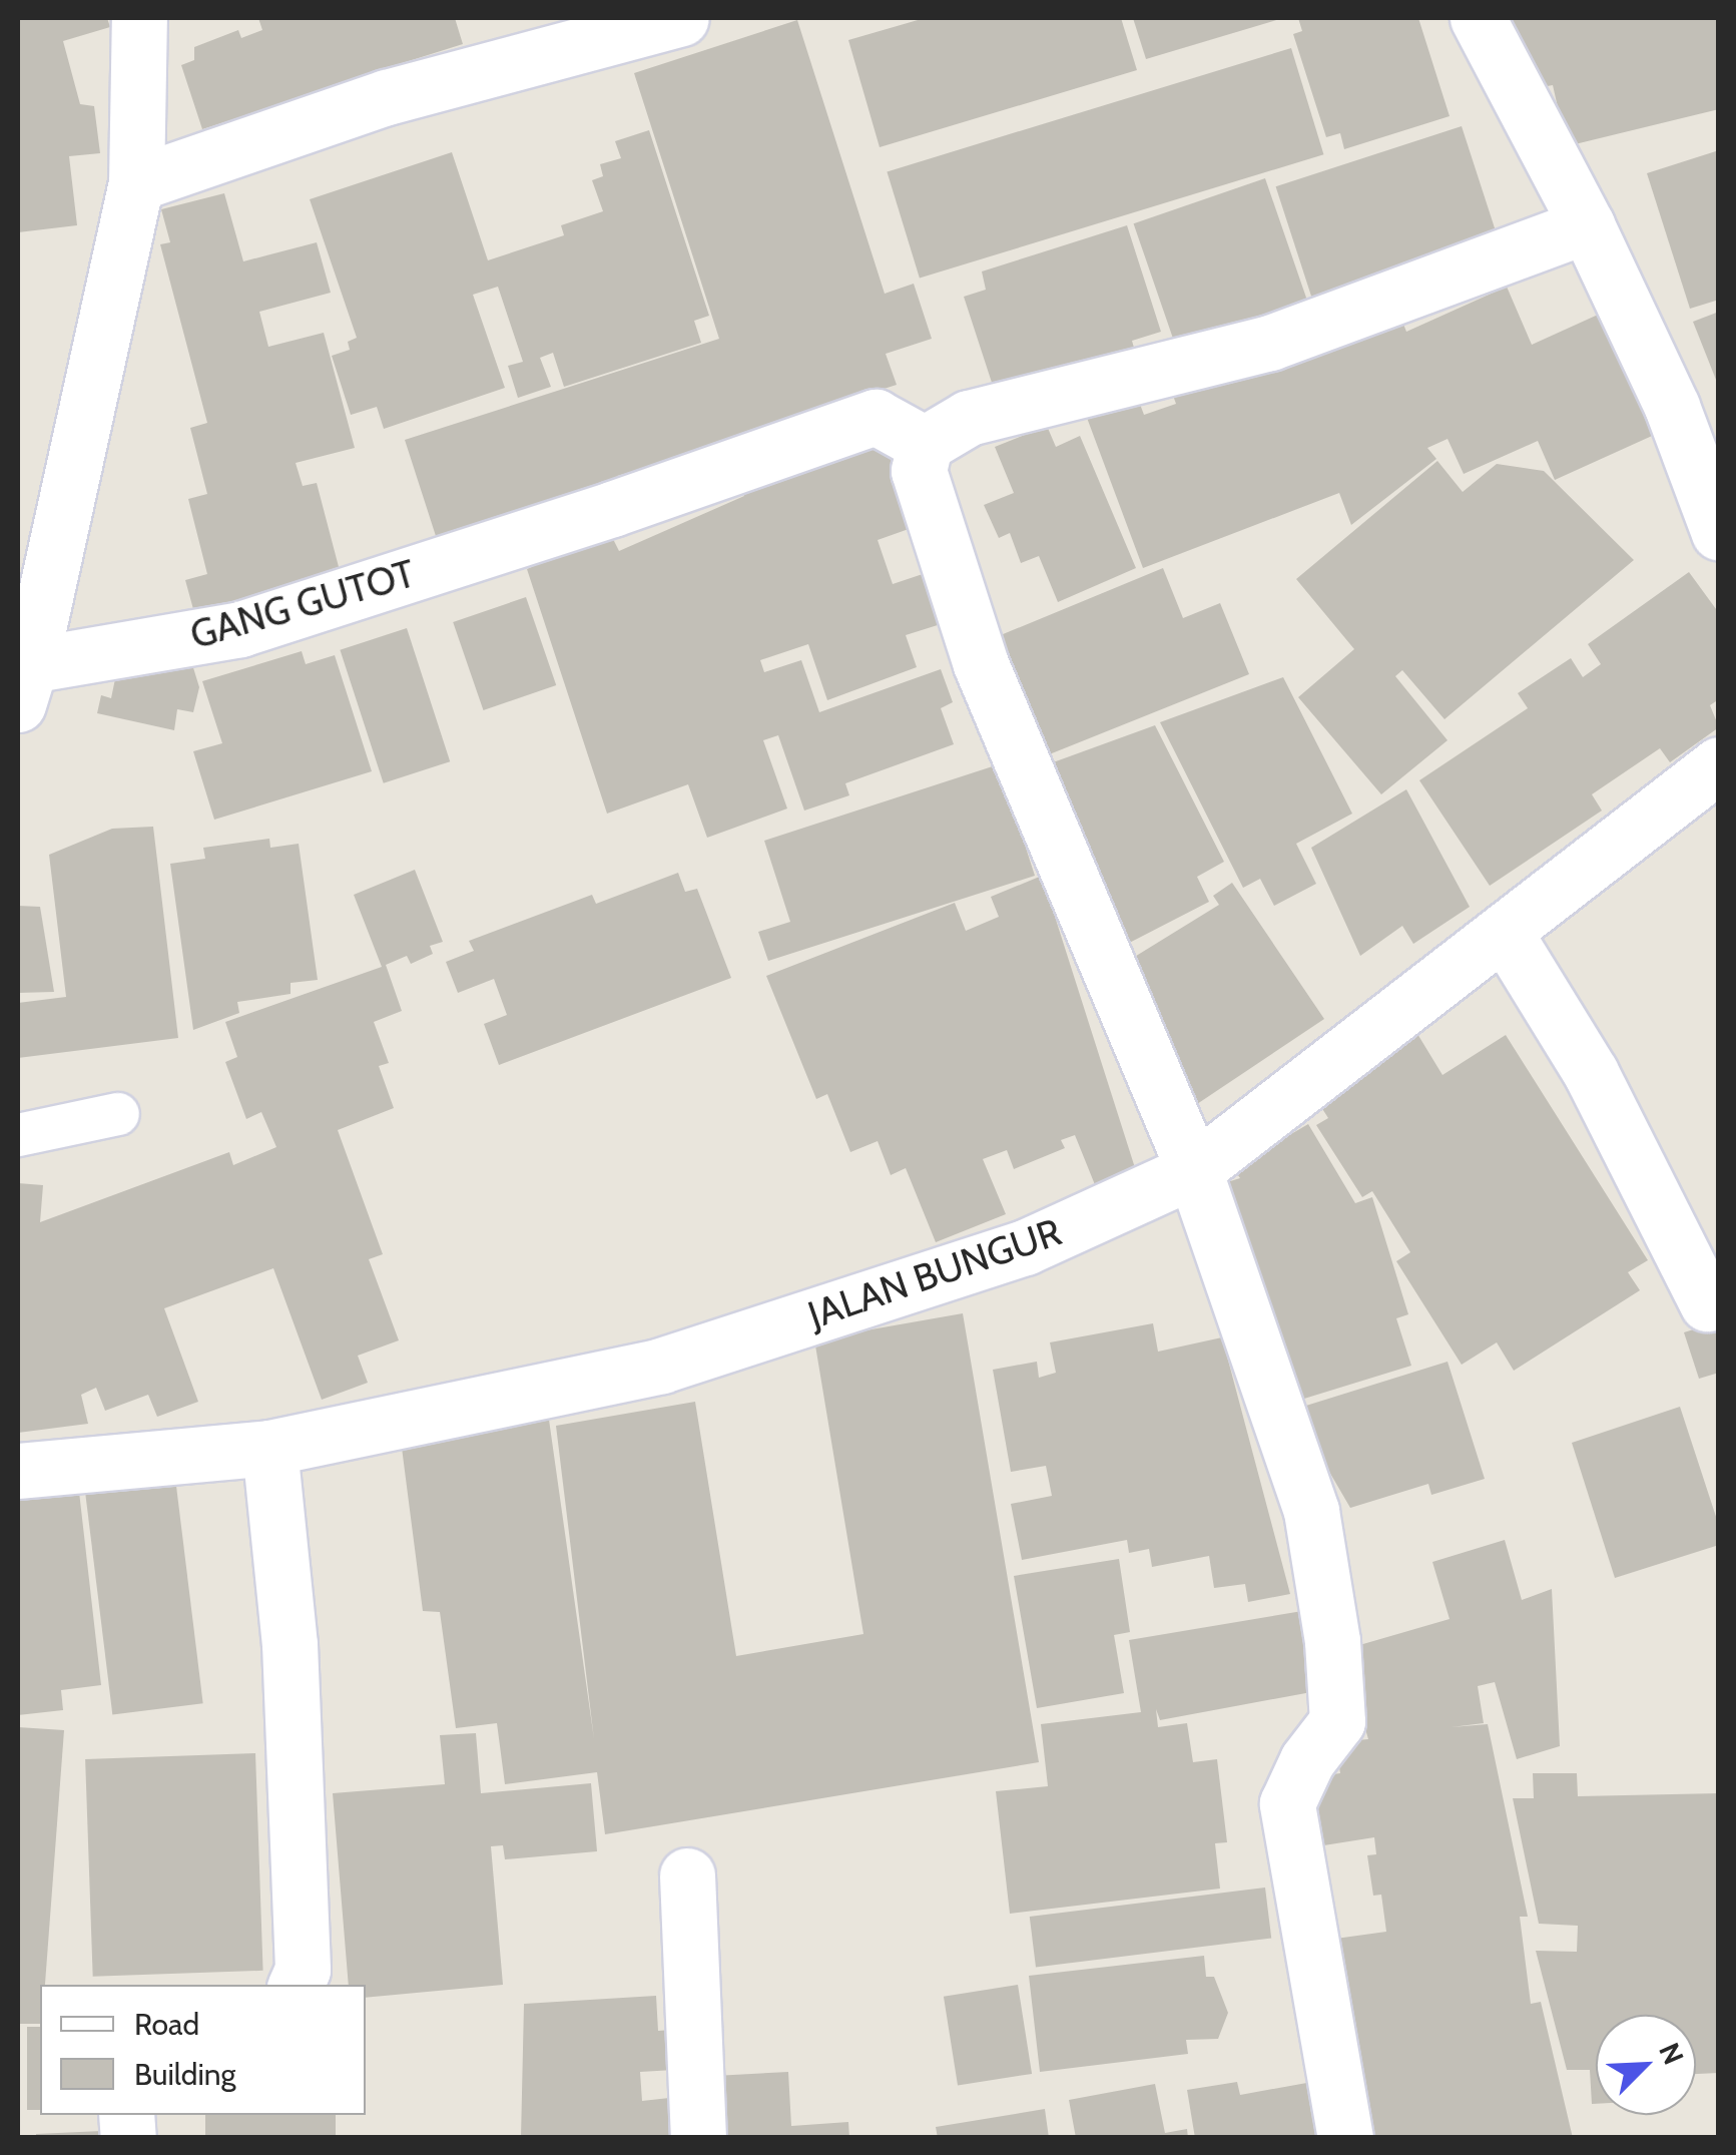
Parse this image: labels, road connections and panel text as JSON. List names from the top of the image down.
{
  "streets": {
    "street": ["GANG GUTOT", "JALAN BUNGUR"]
  },
  "legend": ["Road", "Building"],
  "north": "top right"
}
